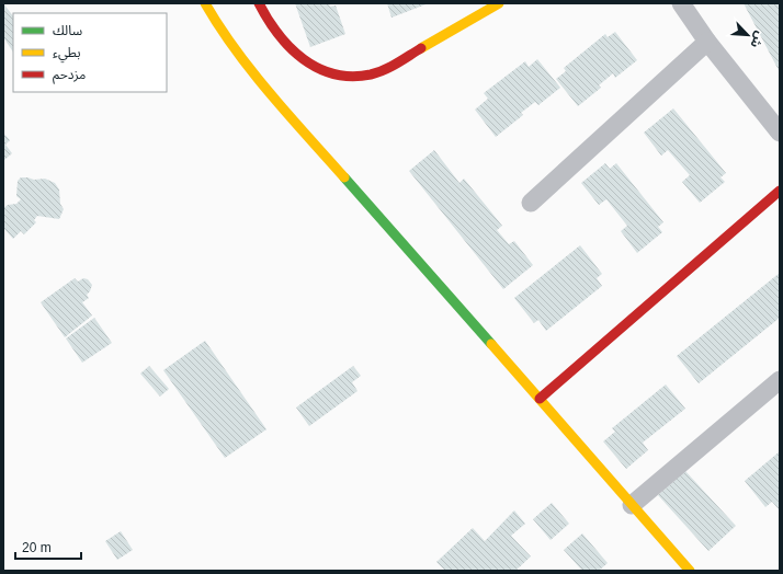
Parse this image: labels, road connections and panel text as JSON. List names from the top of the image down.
{
  "legend": ["سالك", "بطيء", "مزدحم"],
  "scale_bar": "20 m",
  "north": "bottom right"
}
